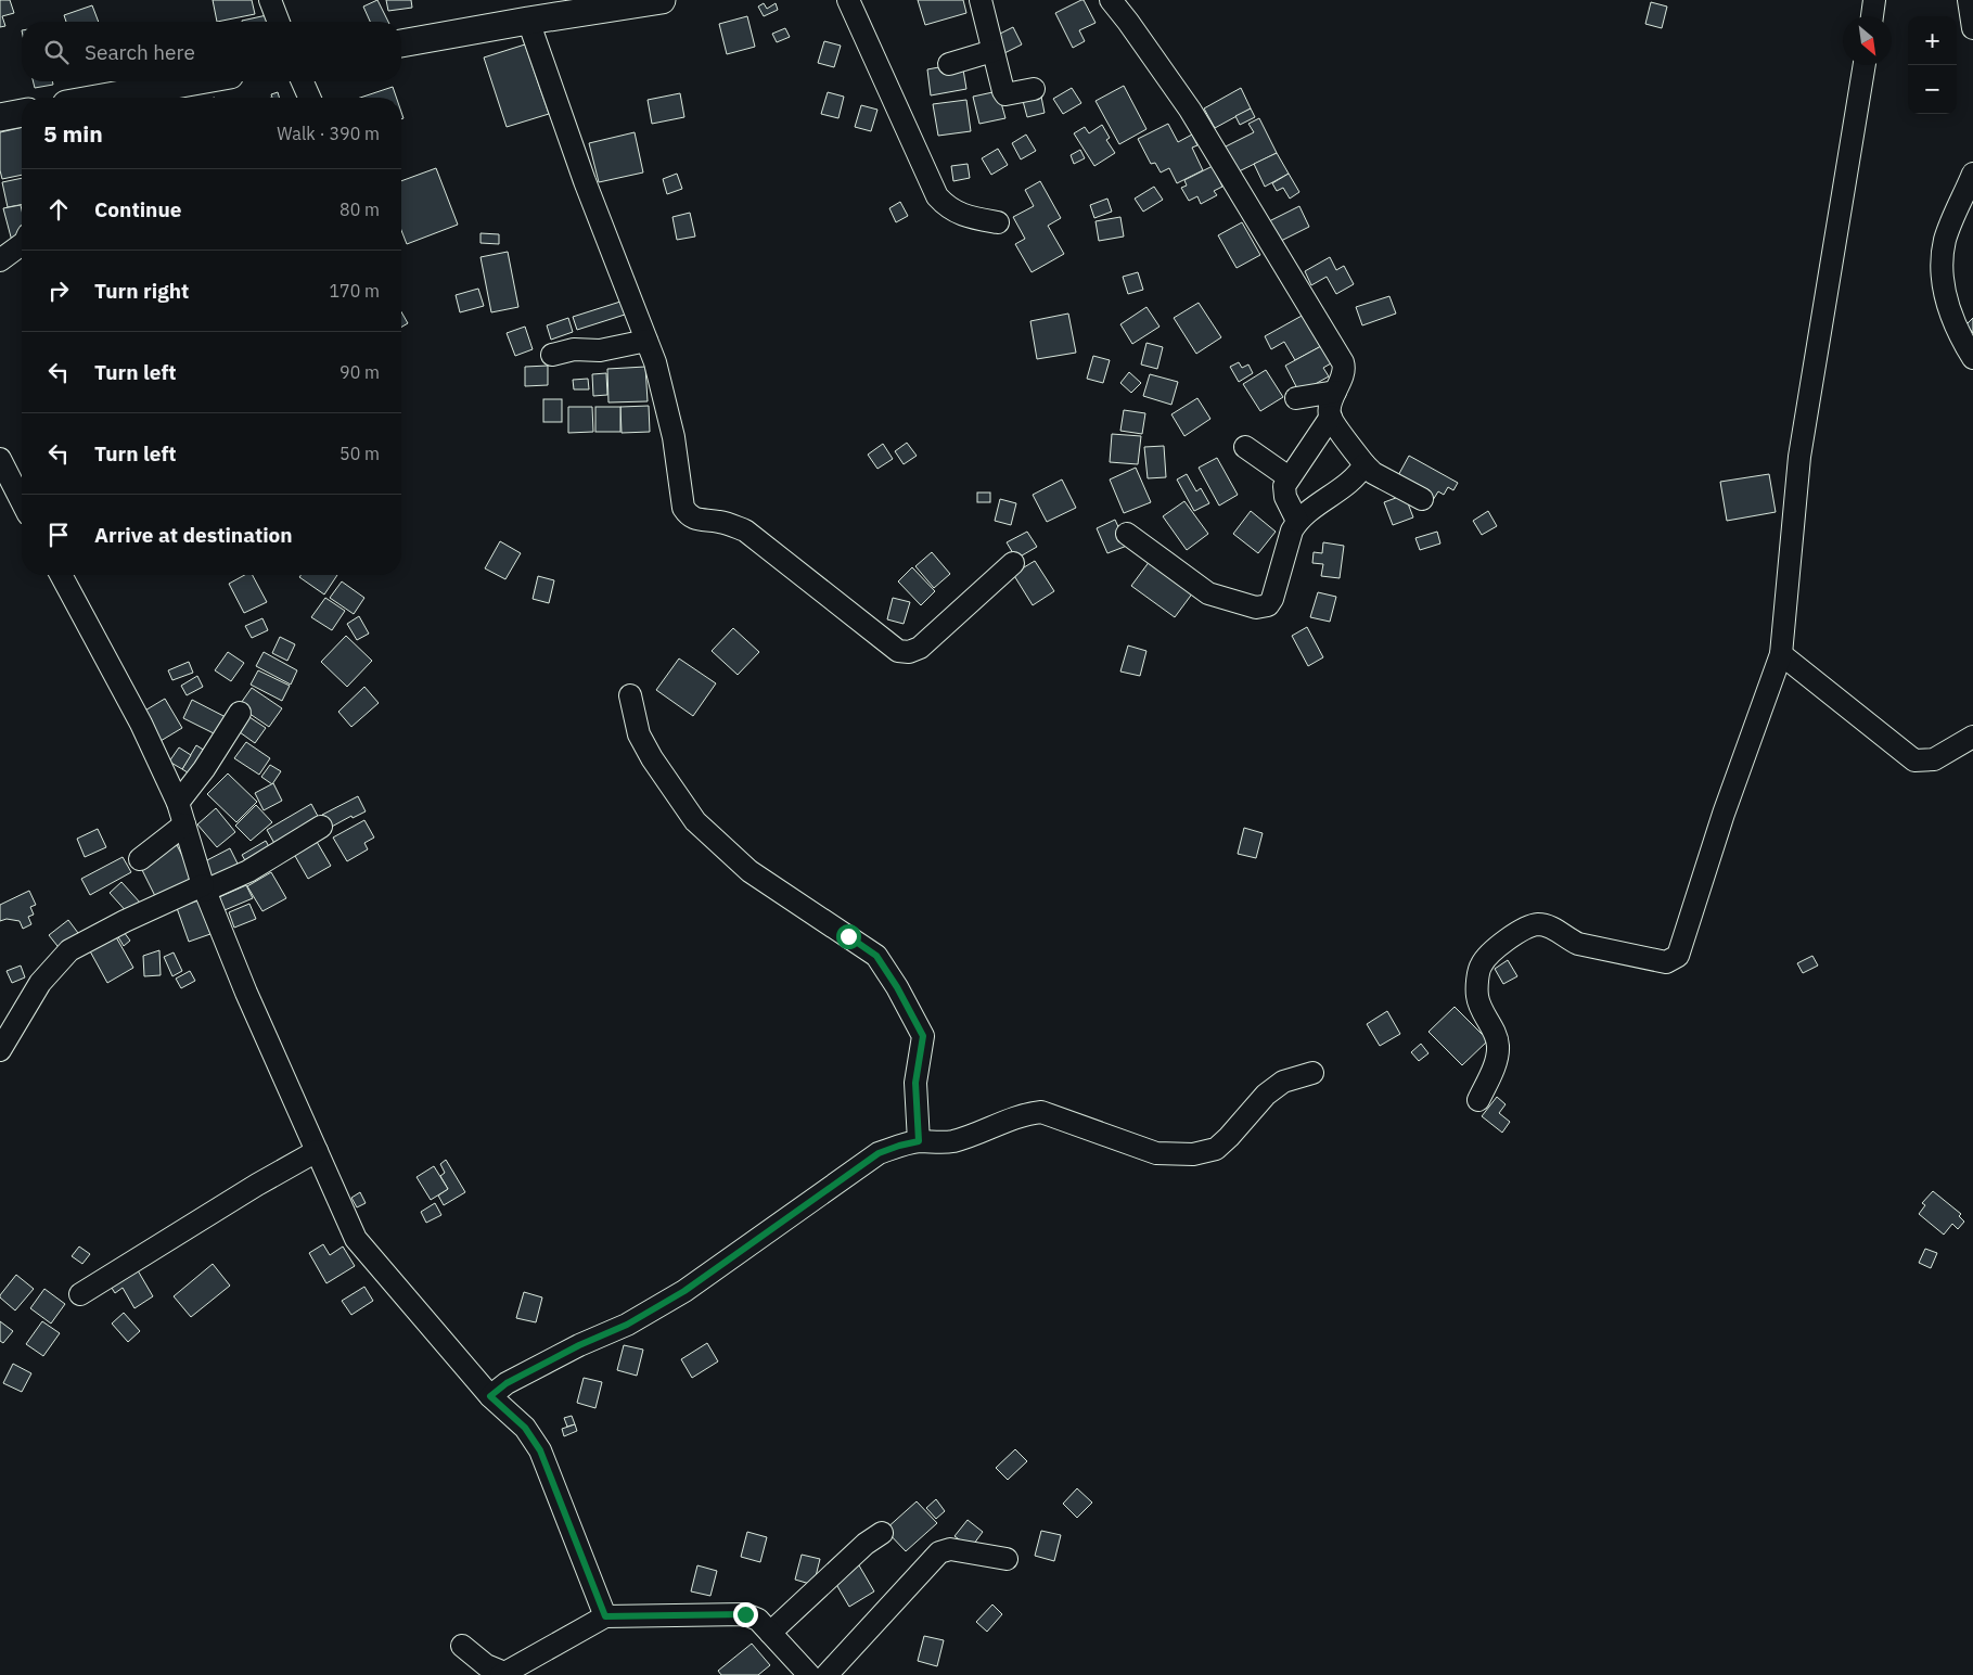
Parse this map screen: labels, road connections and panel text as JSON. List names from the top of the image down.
{
  "north": "bottom right",
  "page": {
    "map_buttons": ["+", "−"],
    "search": "Search here",
    "heading": ["5 min", "Walk · 390 m"],
    "list": [
      ["Continue", "80 m"],
      ["Turn right", "170 m"],
      ["Turn left", "90 m"],
      ["Turn left", "50 m"],
      "Arrive at destination"
    ]
  }
}
